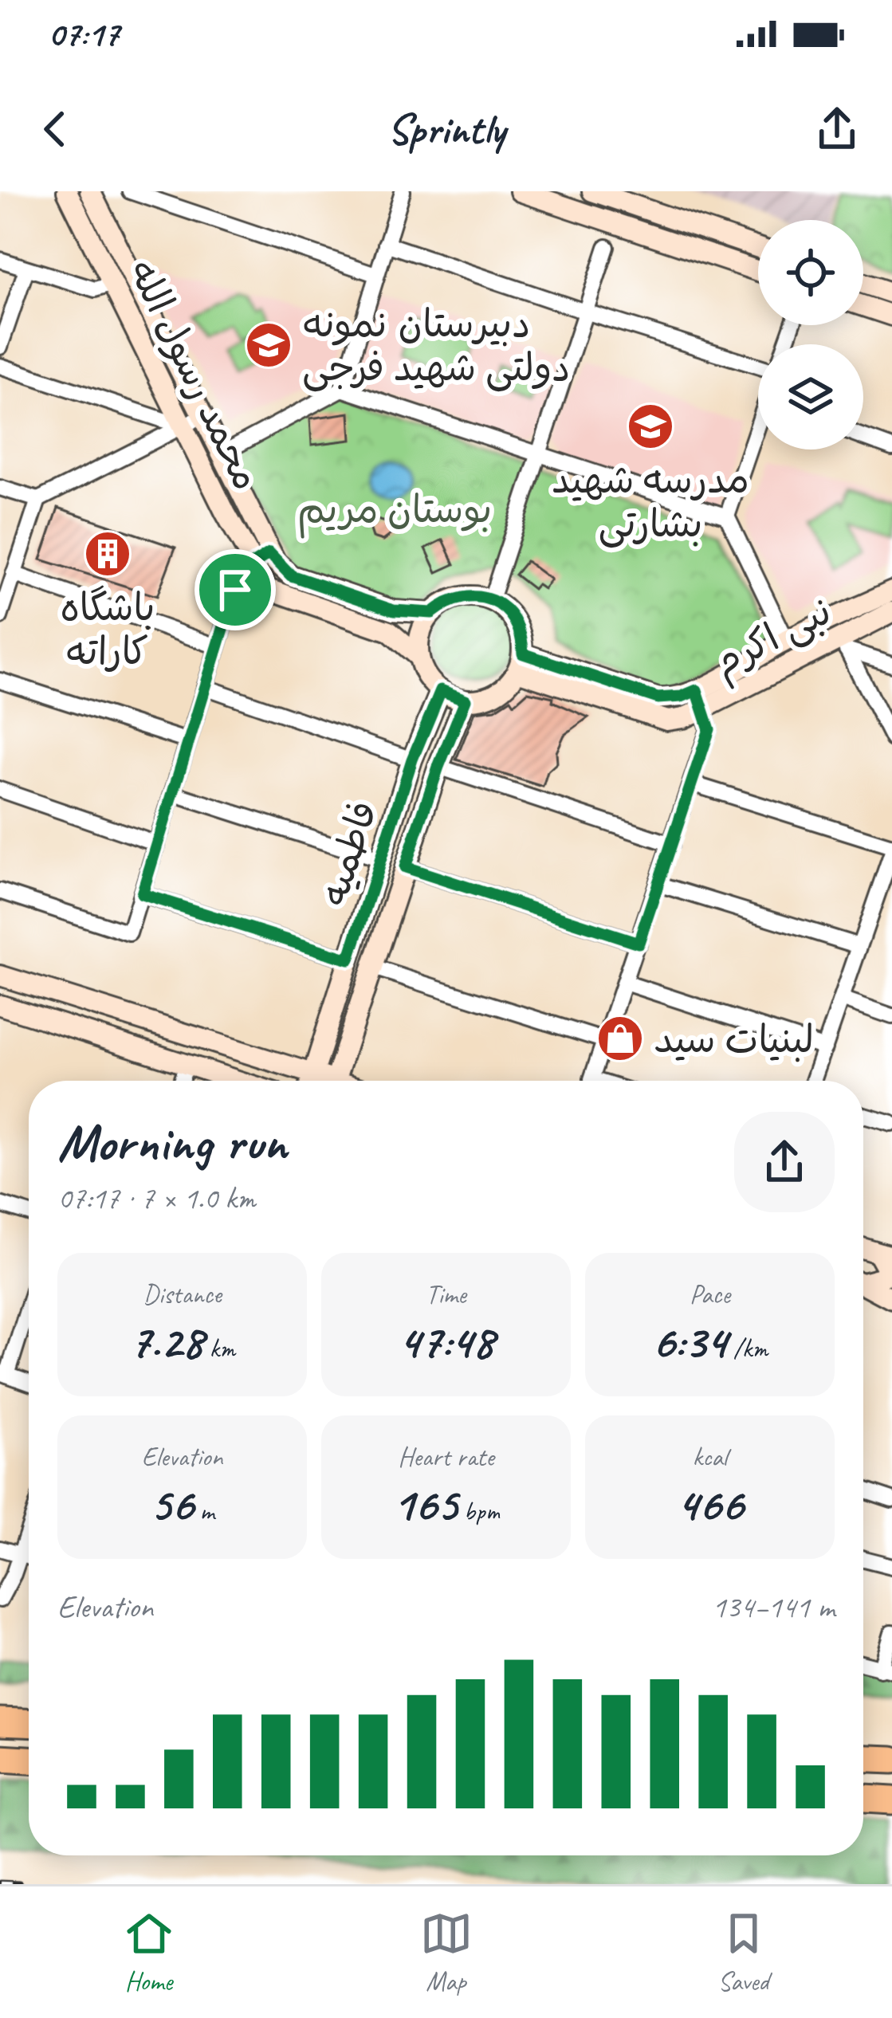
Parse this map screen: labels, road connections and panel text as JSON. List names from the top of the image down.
{
  "streets": {
    "street": ["محمد رسول الله", "نبی اکرم", "فاطمیه"]
  },
  "crossings": [
    ["محمد رسول الله", "نبی اکرم"],
    ["محمد رسول الله", "فاطمیه"],
    ["نبی اکرم", "فاطمیه"]
  ],
  "parks": ["بوستان مریم"],
  "places": {
    "school or university": ["دبیرستان نمونه دولتی شهید فرجی", "مدرسه شهید بشارتی"],
    "building": ["باشگاه کاراته"],
    "shop": ["لبنیات سید"]
  },
  "page": {
    "status": "07:17",
    "header": "Sprintly",
    "heading": ["Morning run", "07:17 · 7 × 1.0 km"],
    "stats": [
      ["Distance", "7.28 km"],
      ["Time", "47:48"],
      ["Pace", "6:34 /km"],
      ["Elevation", "56 m"],
      ["Heart rate", "165 bpm"],
      ["kcal", "466"]
    ],
    "chart": ["Elevation", "134–141 m"],
    "tabs": ["Home", "Map", "Saved"]
  }
}
